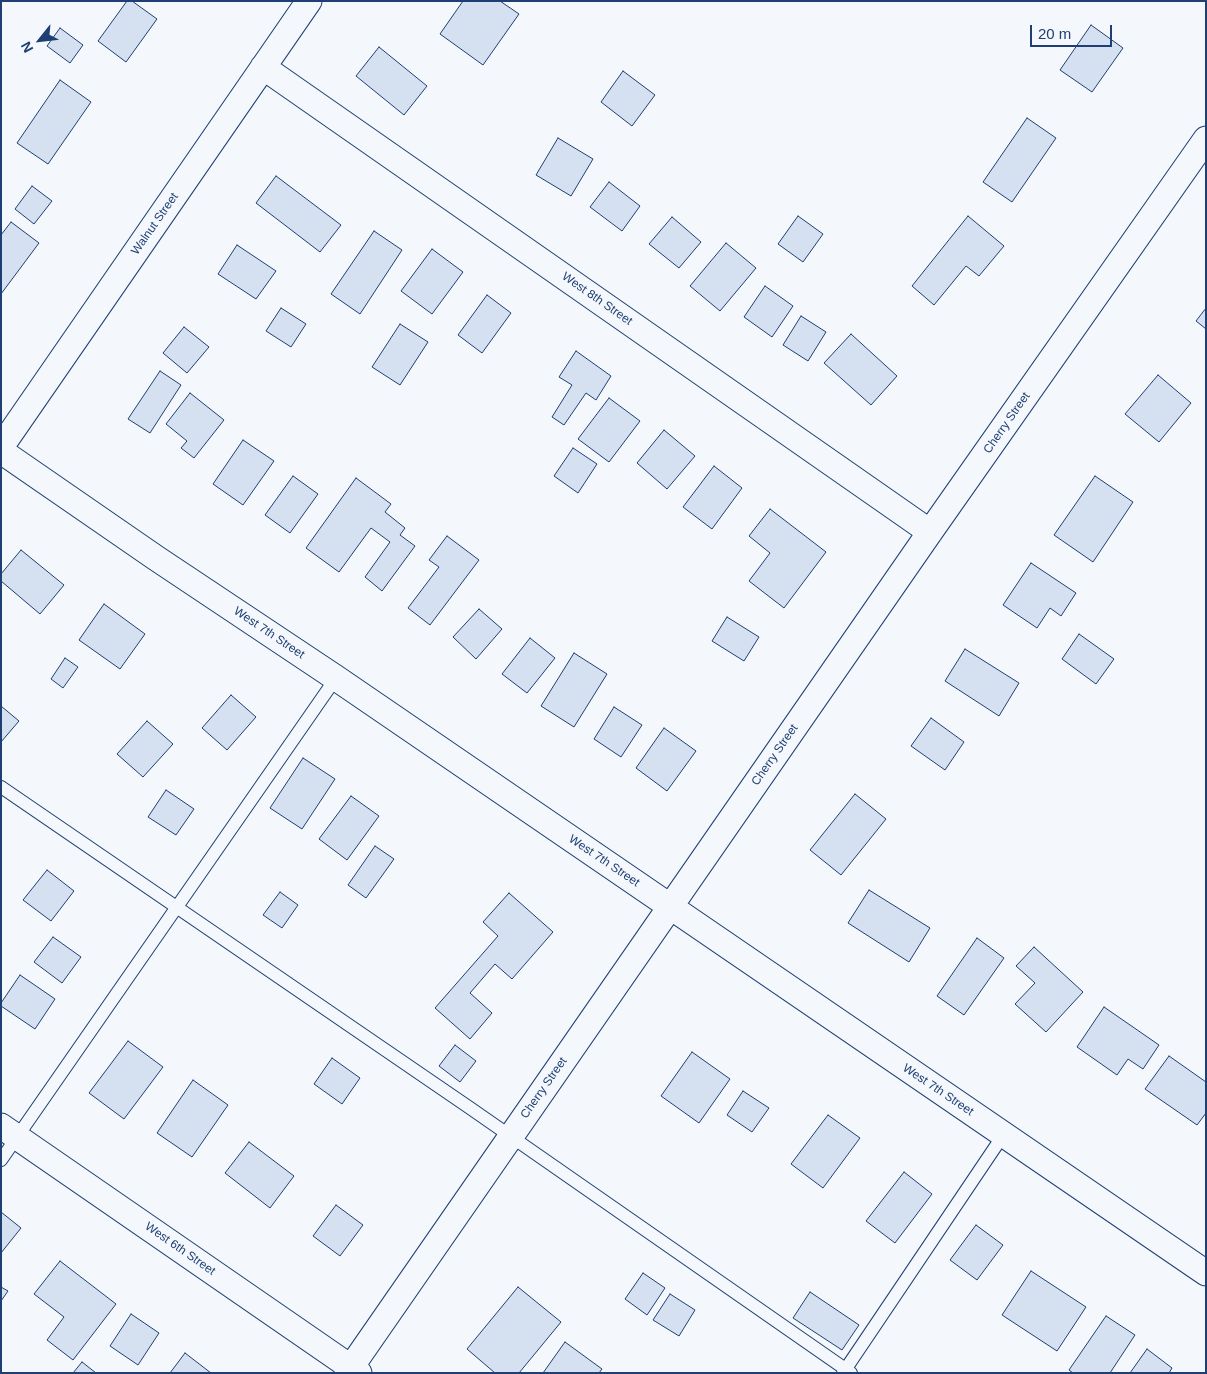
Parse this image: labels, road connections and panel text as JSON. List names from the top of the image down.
{
  "streets": {
    "street": [
      "Walnut Street",
      "West 8th Street",
      "Cherry Street",
      "West 7th Street",
      "West 6th Street"
    ]
  },
  "crossings": [
    ["Walnut Street", "West 8th Street"],
    ["West 8th Street", "Cherry Street"],
    ["Cherry Street", "West 7th Street"],
    ["Cherry Street", "West 6th Street"]
  ],
  "scale_bar": "20 m",
  "north": "bottom left"
}
